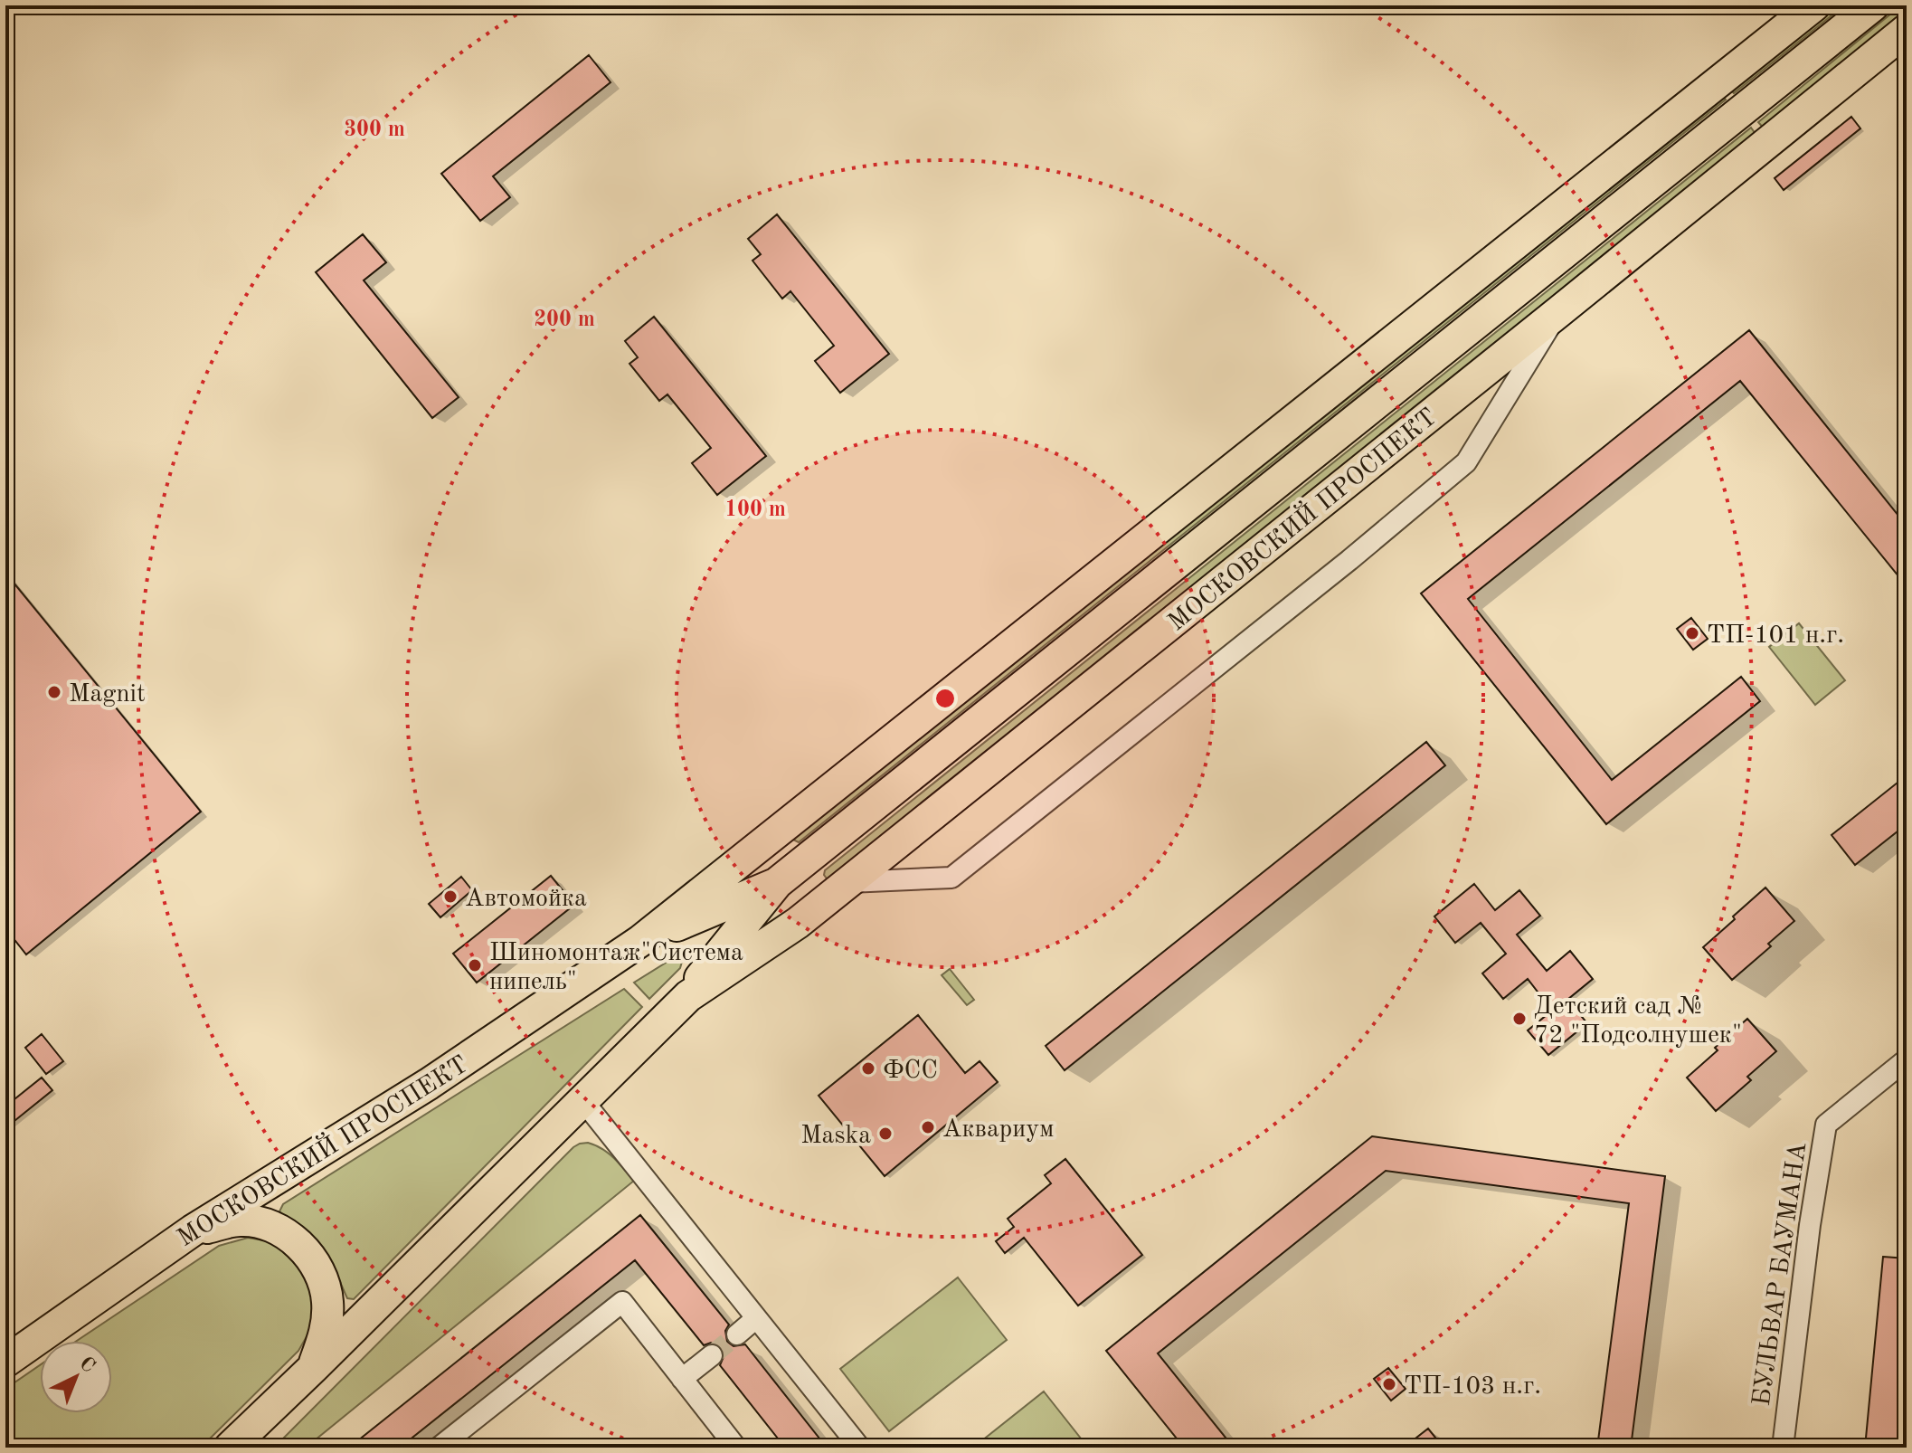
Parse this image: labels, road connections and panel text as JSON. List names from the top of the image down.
{
  "streets": {
    "main road": ["МОСКОВСКИЙ ПРОСПЕКТ"],
    "street": ["БУЛЬВАР БАУМАНА"]
  },
  "places": [
    "ТП-101 н.г.",
    "Magnit",
    "Автомойка",
    "Шиномонтаж\"Система нипель\"",
    "Детский сад № 72 \"Подсолнушек\"",
    "ФСС",
    "Аквариум",
    "Maska",
    "ТП-103 н.г."
  ],
  "north": "top right",
  "rings": ["300 m", "200 m", "100 m"]
}
